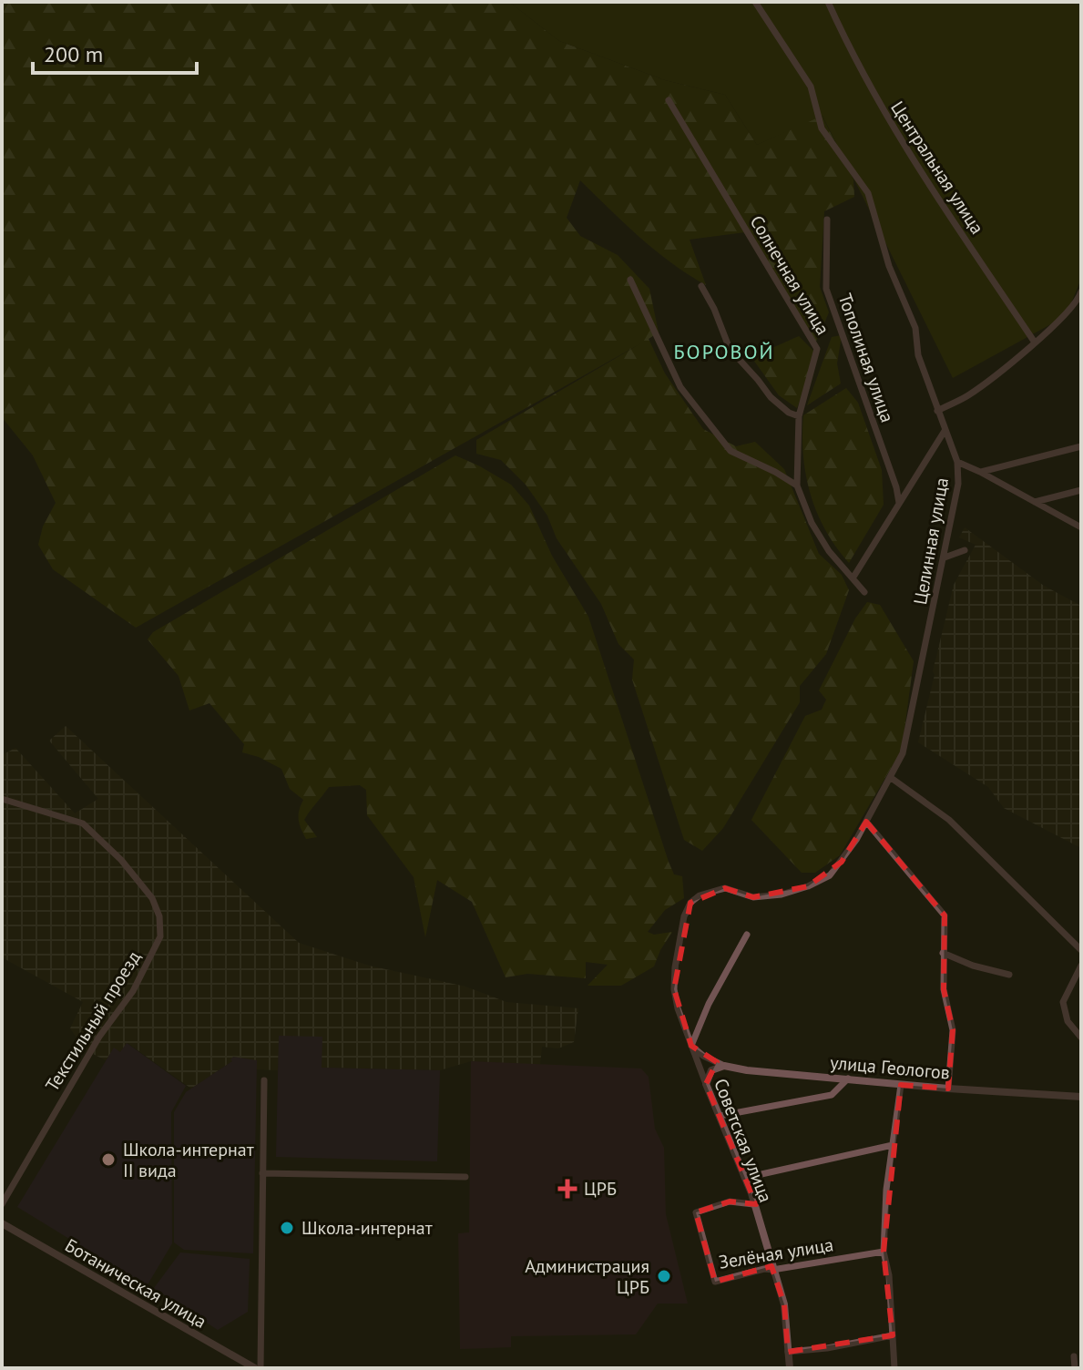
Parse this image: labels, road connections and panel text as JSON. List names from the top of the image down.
{
  "streets": {
    "street": [
      "Центральная улица",
      "Солнечная улица",
      "Тополиная улица",
      "Целинная улица",
      "Текстильный проезд",
      "улица Геологов",
      "Советская улица",
      "Зелёная улица",
      "Ботаническая улица"
    ]
  },
  "crossings": [
    ["Целинная улица", "Советская улица"],
    ["Советская улица", "Зелёная улица"]
  ],
  "districts": ["БОРОВОЙ"],
  "places": {
    "other": ["Школа-интернат II вида", "Школа-интернат", "Администрация ЦРБ"],
    "health": ["ЦРБ"]
  },
  "scale_bar": "200 m"
}
